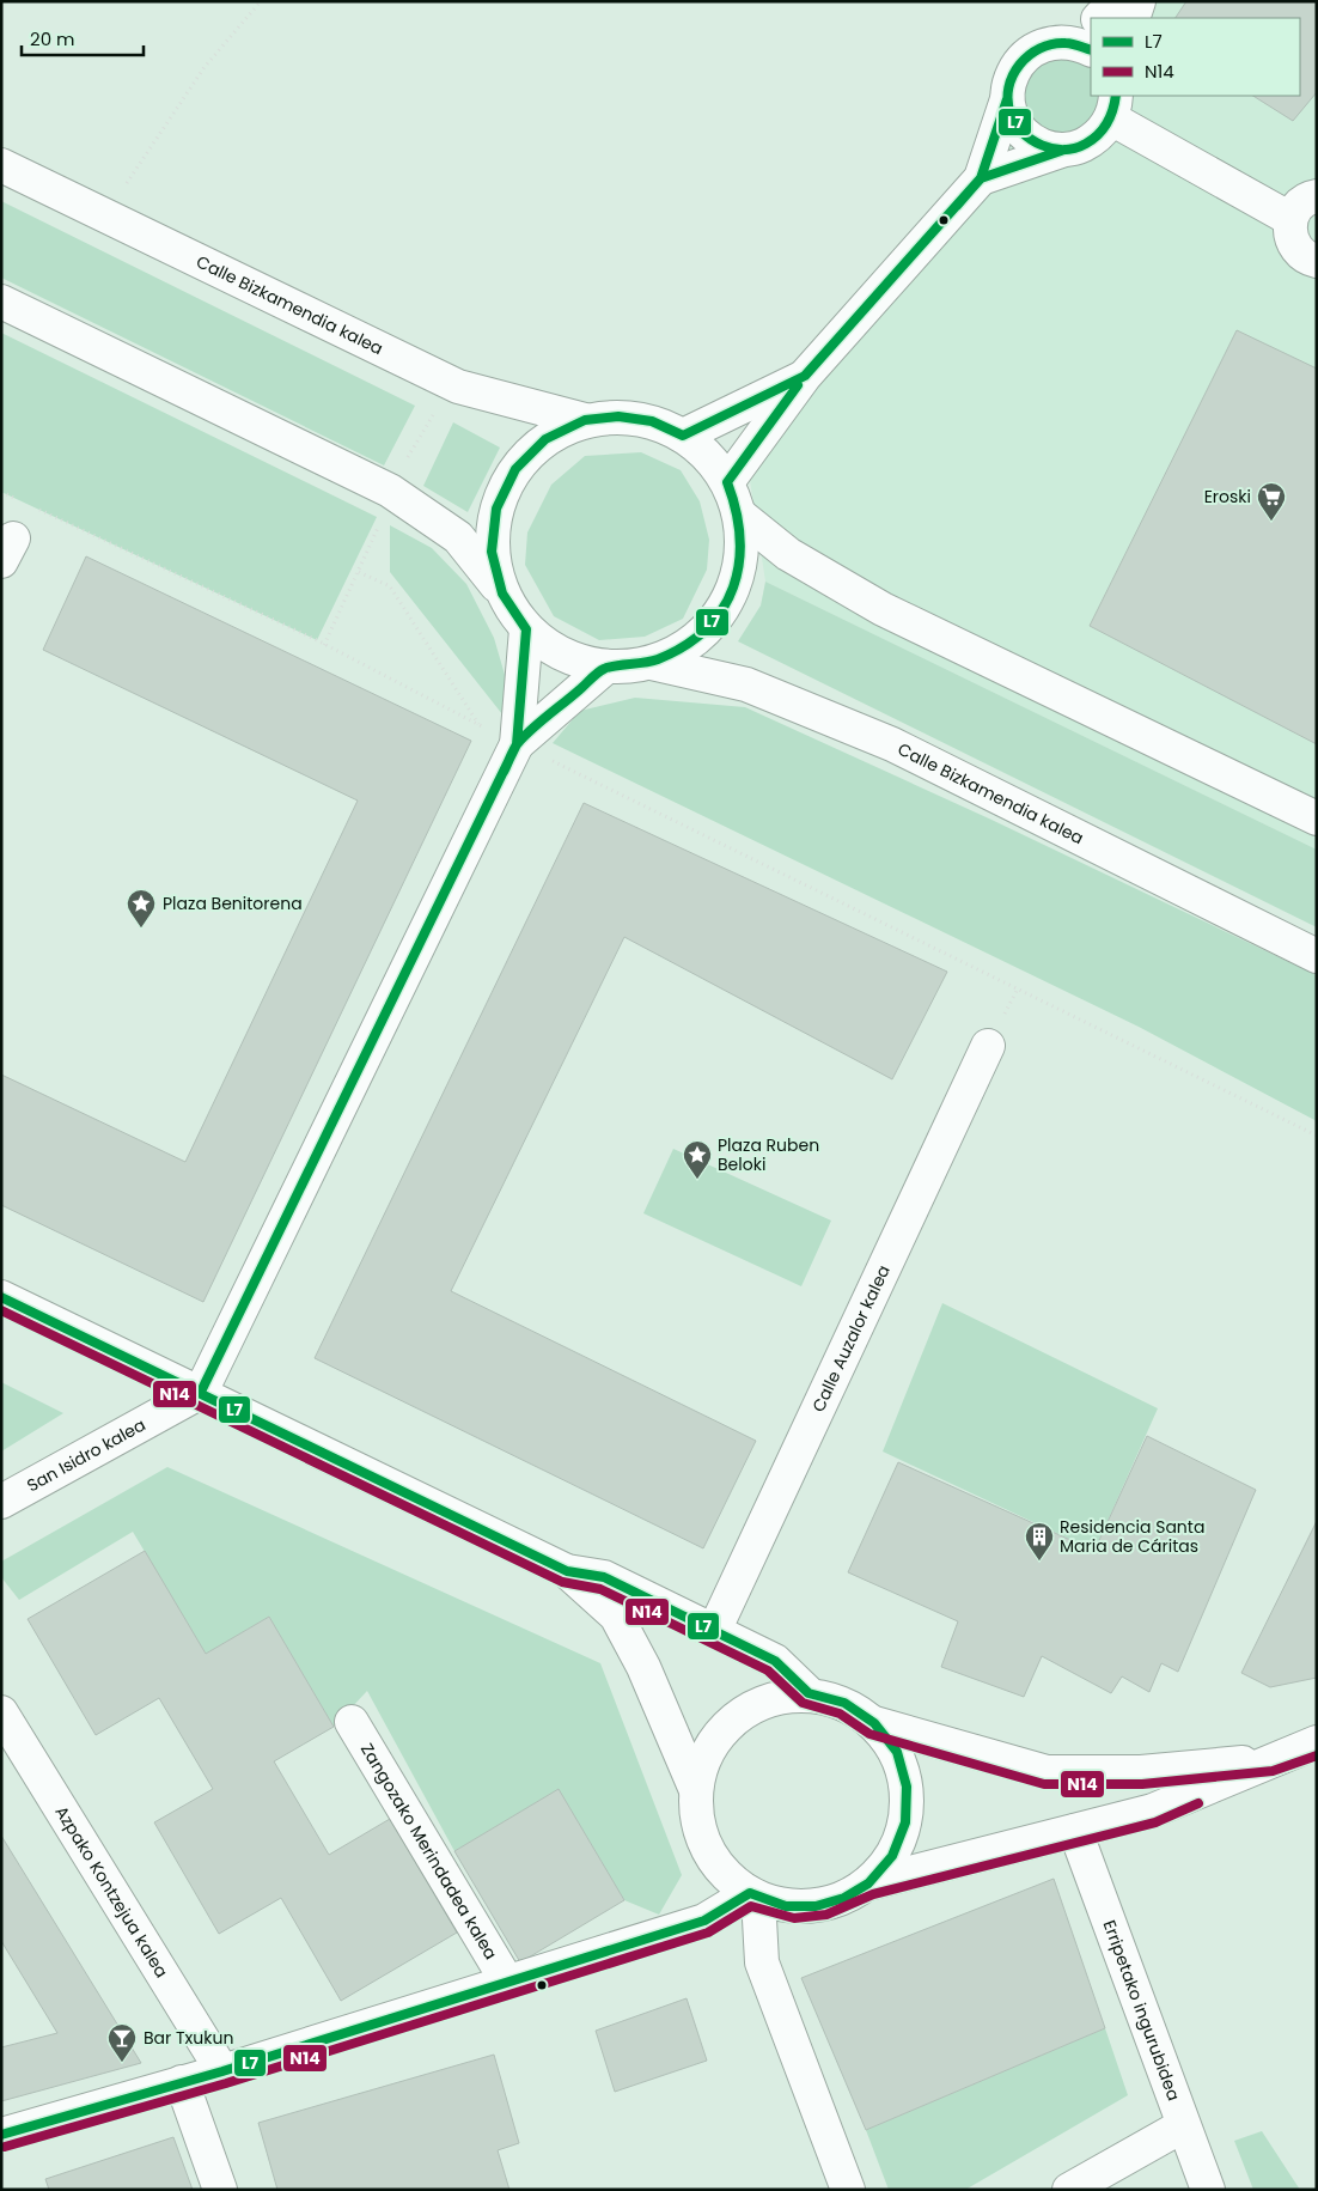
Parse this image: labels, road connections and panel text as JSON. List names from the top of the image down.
{
  "streets": {
    "main road": [
      "Calle Bizkamendia kalea",
      "Calle Auzalor kalea",
      "San Isidro kalea",
      "Zangozako Merindadea kalea",
      "Azpako Kontzejua kalea",
      "Erripetako ingurubidea"
    ]
  },
  "crossings": [
    ["Zangozako Merindadea kalea", "Azpako Kontzejua kalea"]
  ],
  "places": {
    "supermarket": ["Eroski"],
    "place": ["Plaza Benitorena", "Plaza Ruben Beloki"],
    "building": ["Residencia Santa Maria de Cáritas"],
    "bar": ["Bar Txukun"]
  },
  "lines": ["transit line L7", "transit line N14"],
  "legend": ["L7", "N14"],
  "scale_bar": "20 m"
}
